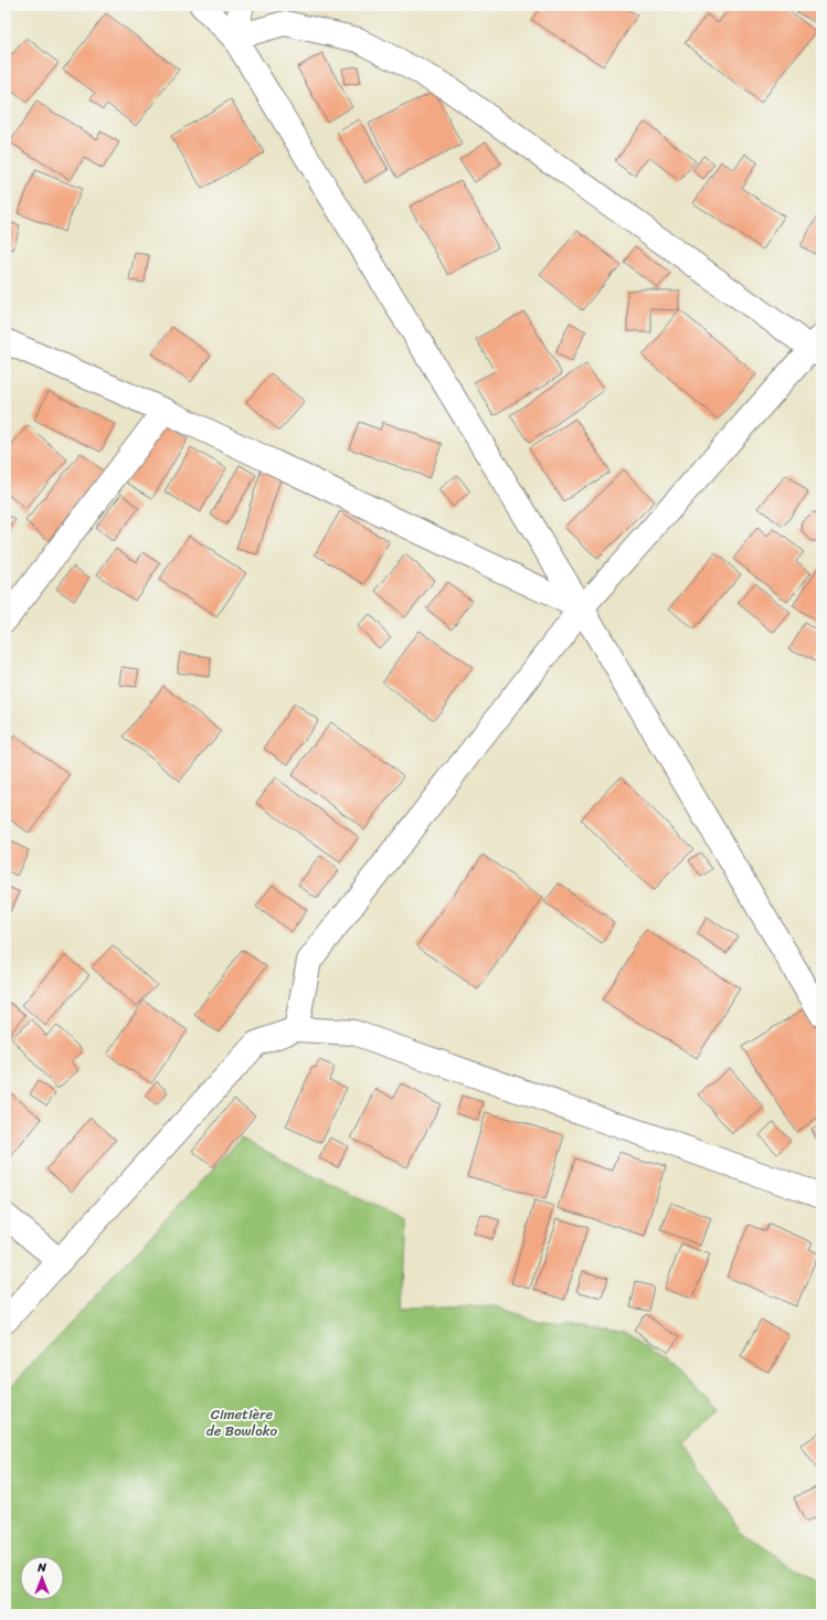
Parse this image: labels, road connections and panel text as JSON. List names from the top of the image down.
{
  "parks": ["Cimetière de Bowloko"],
  "north": "top"
}
